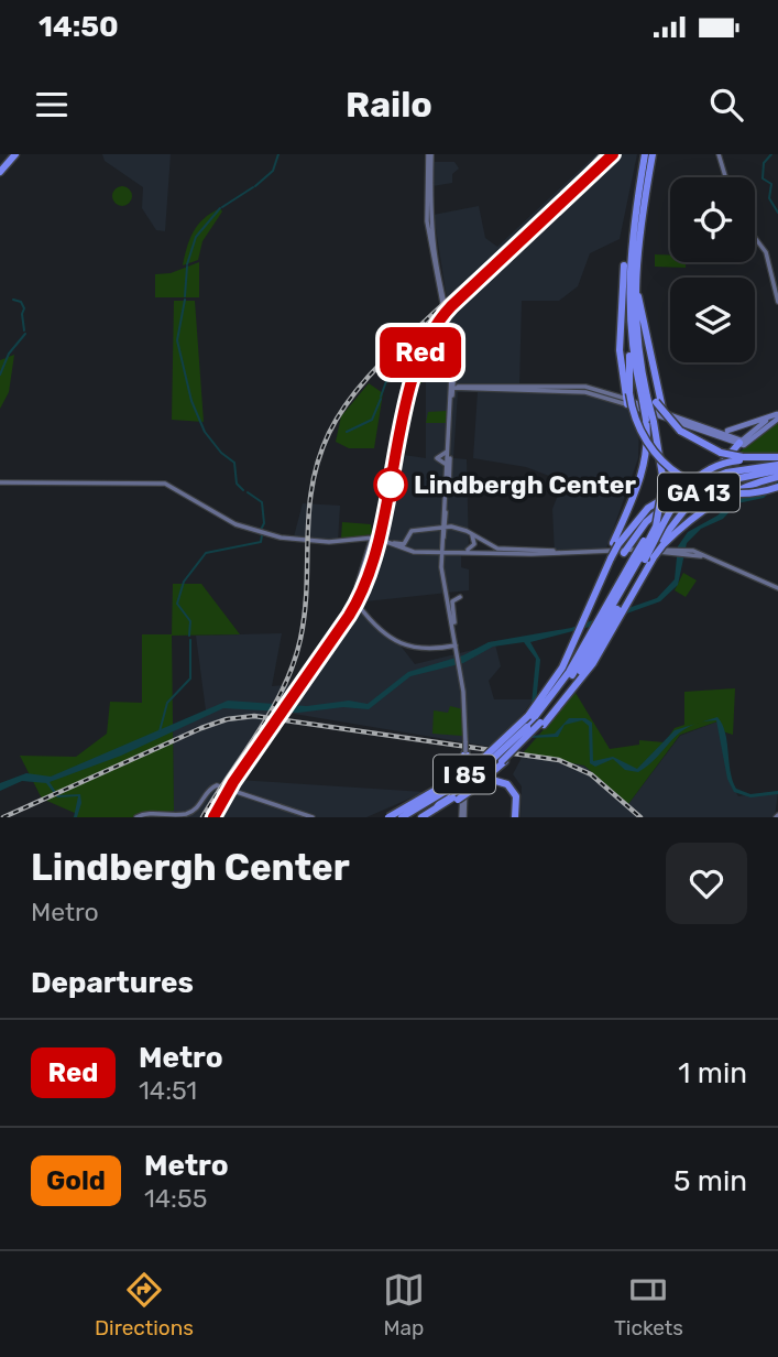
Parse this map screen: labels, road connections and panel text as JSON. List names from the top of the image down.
{
  "streets": {
    "highway": ["GA 13", "I 85"]
  },
  "places": ["Lindbergh Center"],
  "lines": ["metro line Red"],
  "page": {
    "status": "14:50",
    "header": "Railo",
    "on_map": "Red",
    "heading": [
      ["Lindbergh Center", "Metro"],
      "Departures"
    ],
    "list": [
      {
        "mark": "Red",
        "name": "Metro",
        "note": "14:51",
        "value": "1 min"
      },
      {
        "mark": "Gold",
        "name": "Metro",
        "note": "14:55",
        "value": "5 min"
      }
    ],
    "tabs": ["Directions", "Map", "Tickets"]
  }
}
